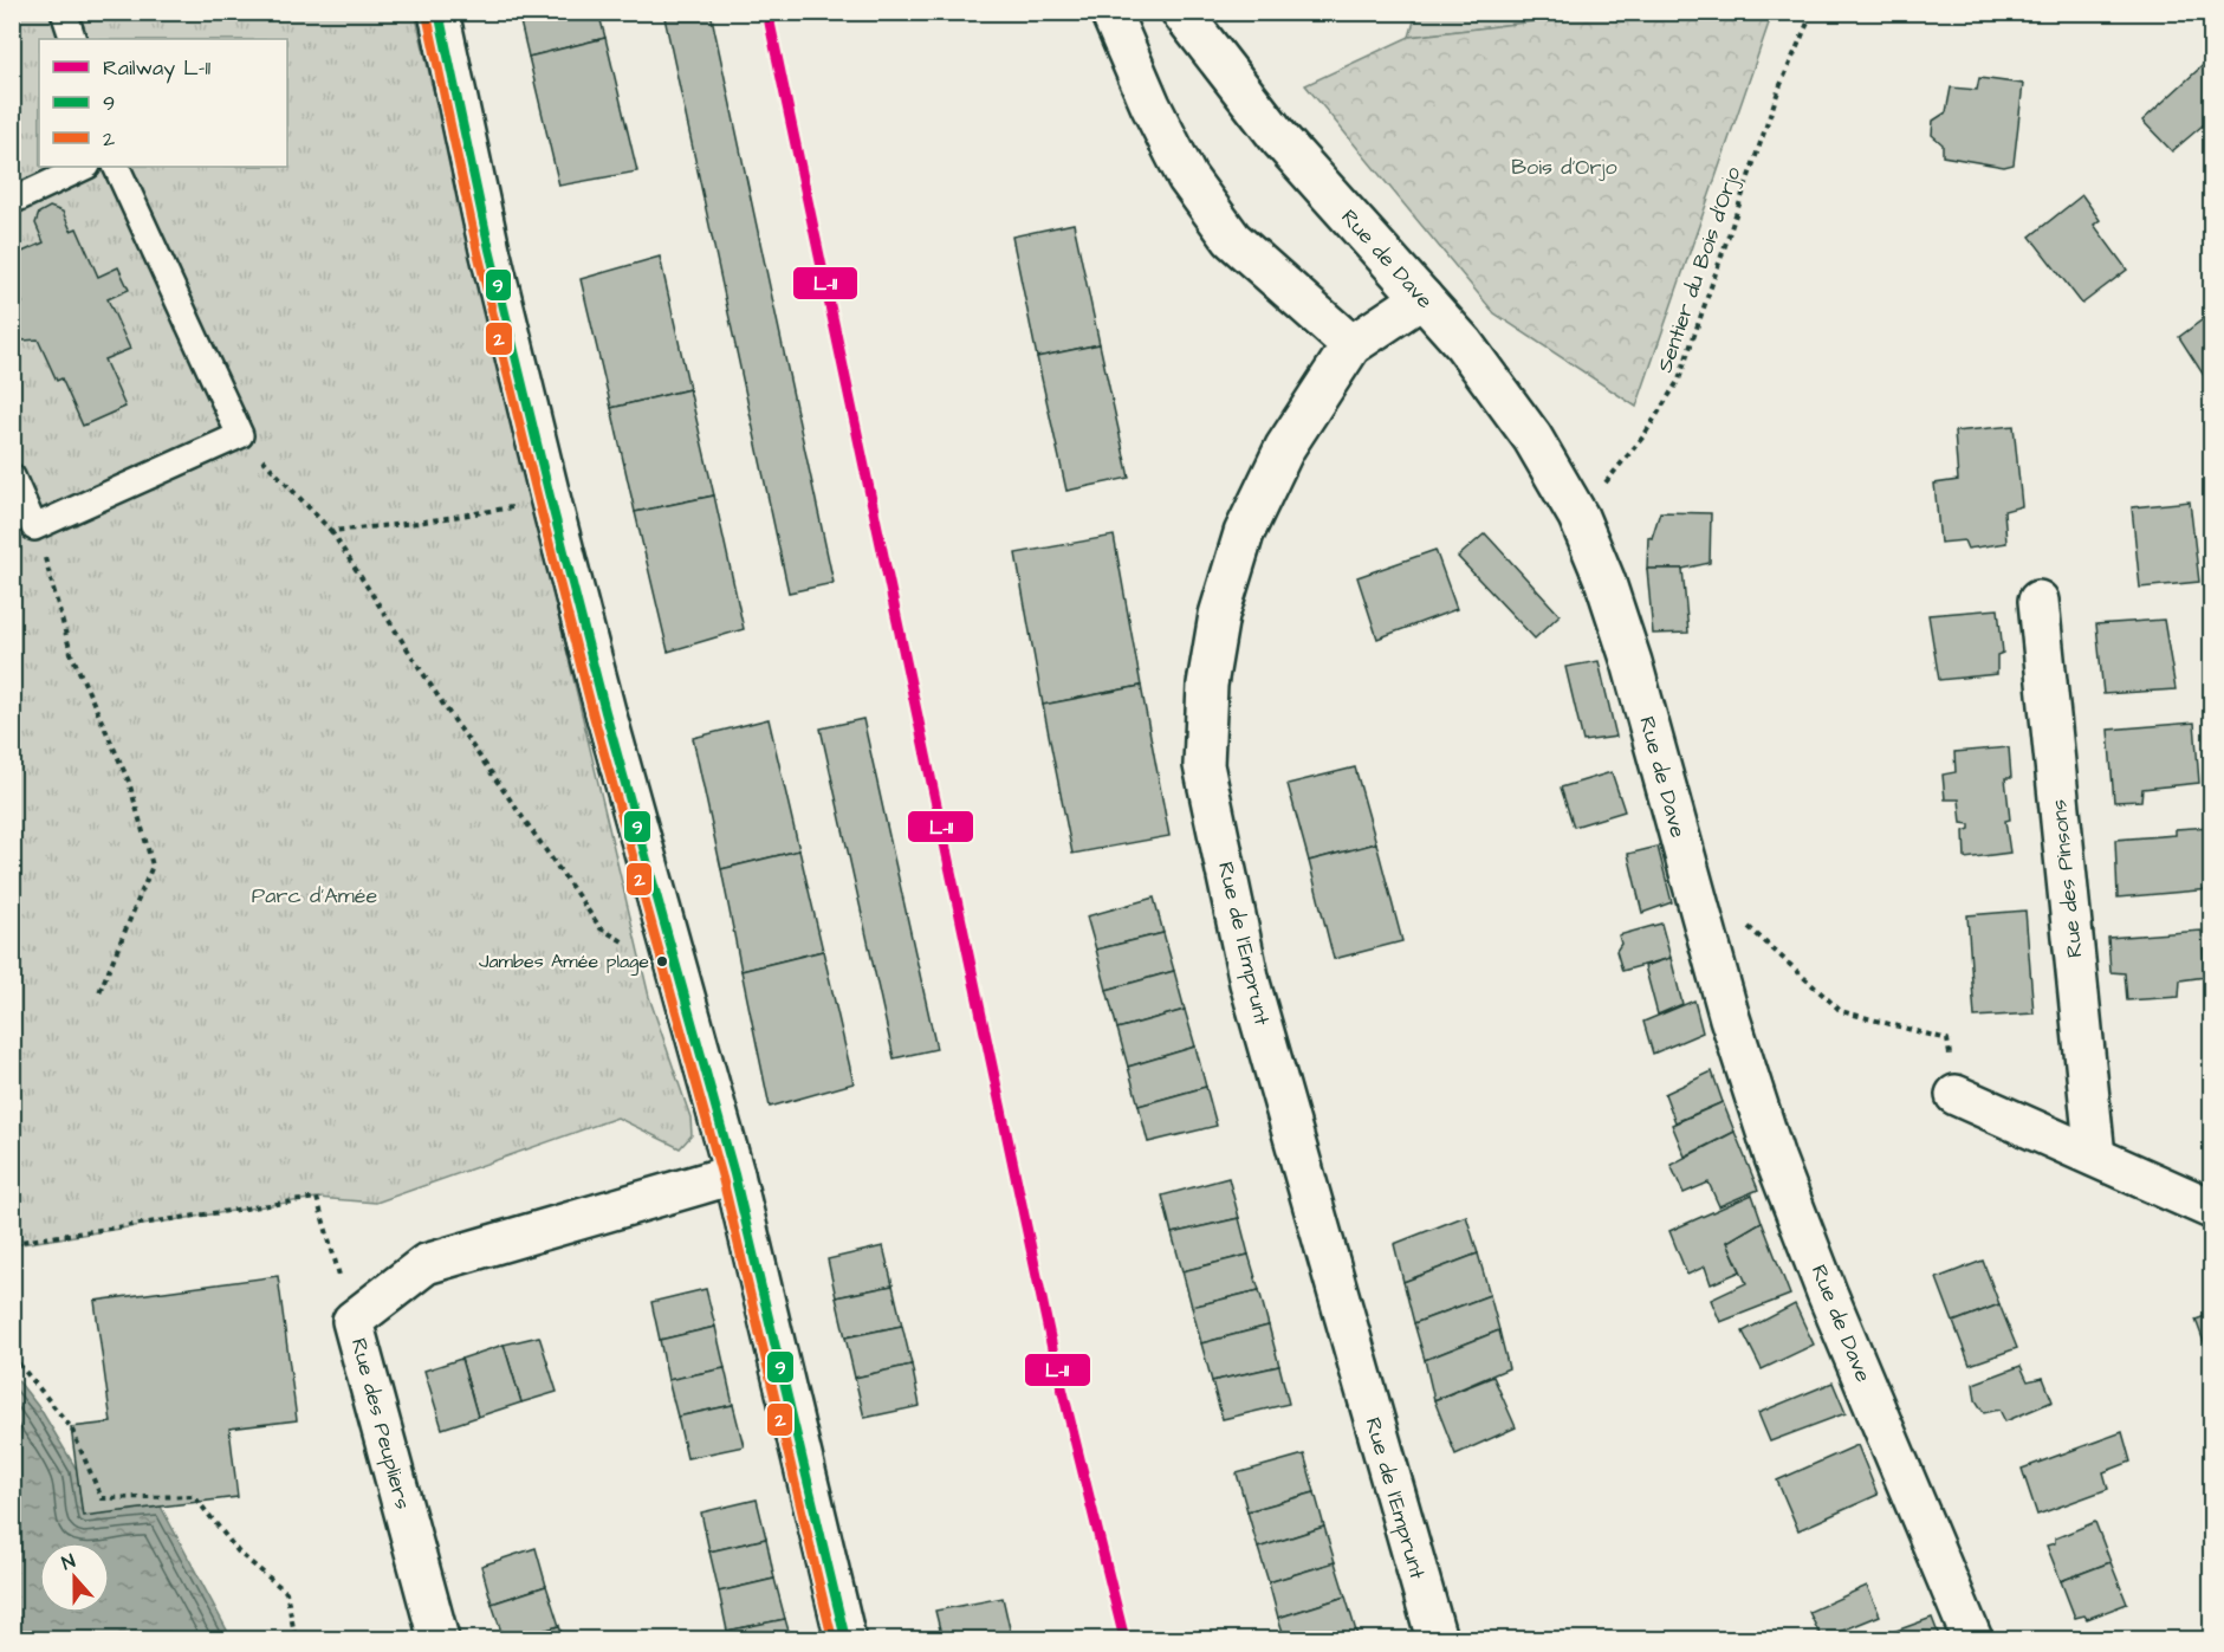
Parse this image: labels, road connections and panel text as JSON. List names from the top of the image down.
{
  "streets": {
    "street": [
      "Rue de Dave",
      "Rue des Pinsons",
      "Rue de l'Emprunt",
      "Rue des Peupliers"
    ],
    "path": ["Sentier du Bois d'Orjo"]
  },
  "crossings": [
    ["Rue de Dave", "Sentier du Bois d'Orjo"],
    ["Rue de Dave", "Rue de l'Emprunt"]
  ],
  "parks": ["Bois d'Orjo", "Parc d'Amée"],
  "places": ["Jambes Amée plage"],
  "lines": ["rail line L-11", "transit line 9", "transit line 2"],
  "legend": ["Railway L-11", "9", "2"],
  "north": "top"
}
